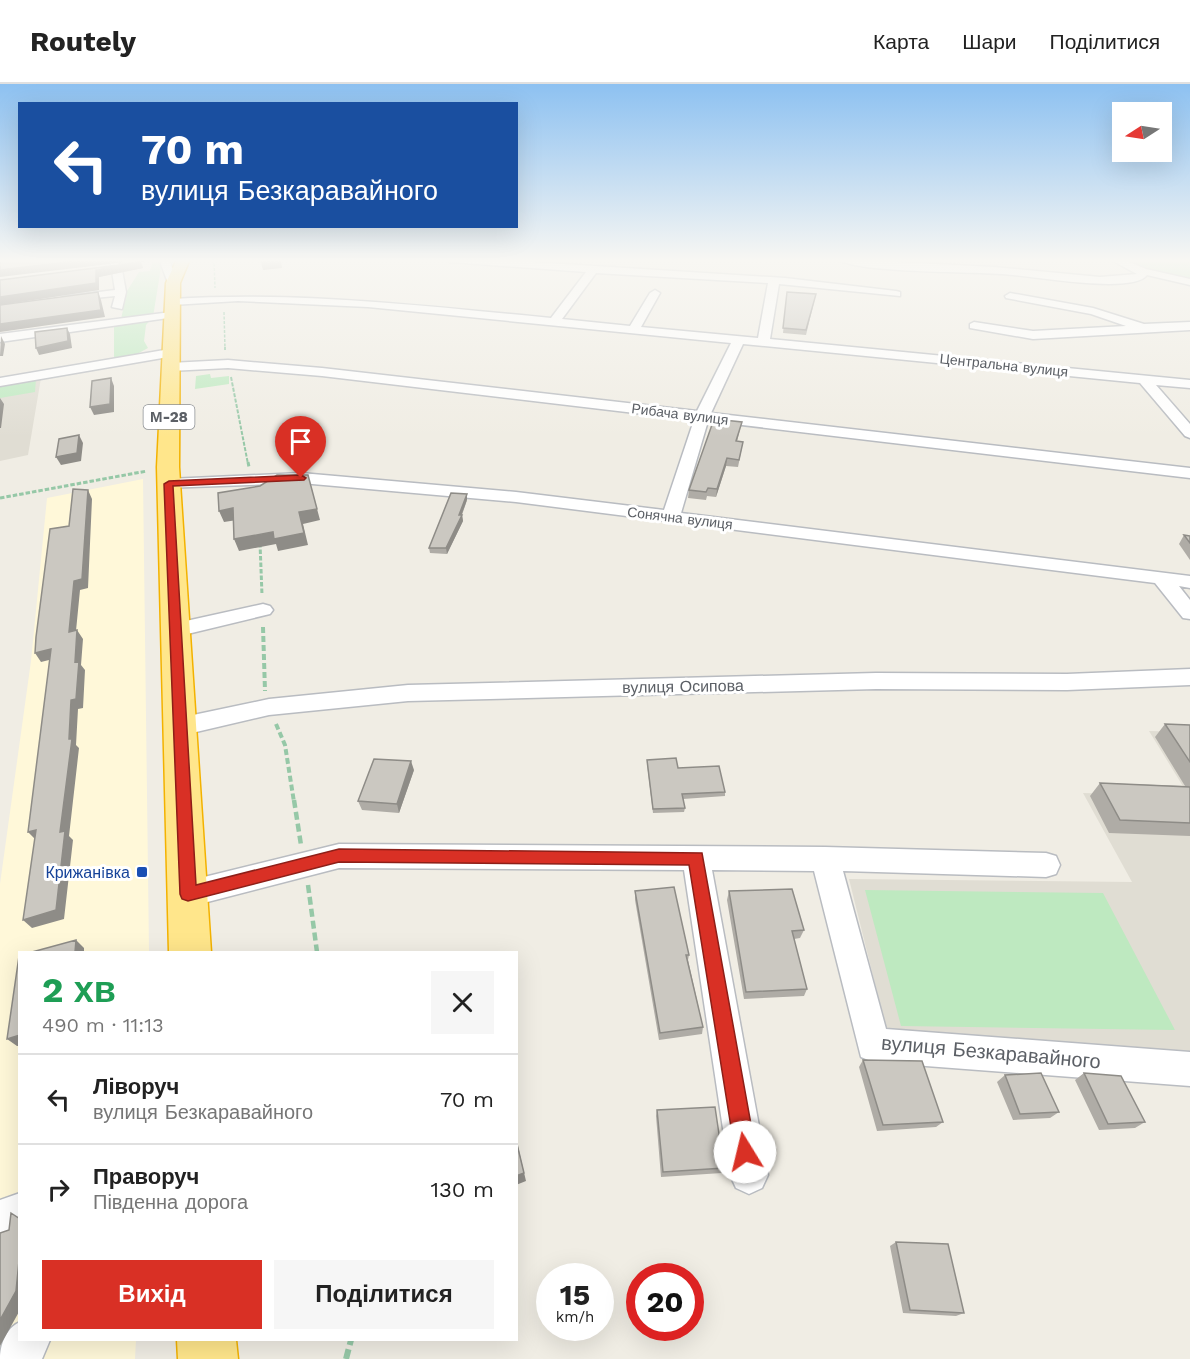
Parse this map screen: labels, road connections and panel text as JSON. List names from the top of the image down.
{
  "streets": {
    "highway": ["М-28"],
    "street": [
      "Центральна вулиця",
      "Рибача вулиця",
      "Сонячна вулиця",
      "вулиця Осипова",
      "вулиця Безкаравайного"
    ]
  },
  "crossings": [
    ["Рибача вулиця", "М-28"],
    ["М-28", "Сонячна вулиця"],
    ["М-28", "вулиця Осипова"]
  ],
  "places": {
    "transit": ["Крижанiвка"]
  },
  "north": "left",
  "page": {
    "header": "Routely",
    "nav": ["Карта", "Шари", "Поділитися"],
    "turn": ["70 m", "вулиця Безкаравайного"],
    "heading": ["2 хв", "490 m · 11:13"],
    "list": [
      {
        "name": "Ліворуч",
        "note": "вулиця Безкаравайного",
        "value": "70 m"
      },
      {
        "name": "Праворуч",
        "note": "Південна дорога",
        "value": "130 m"
      }
    ],
    "buttons": ["Вихід", "Поділитися"],
    "speed": "15 km/h",
    "limit": "20"
  }
}
